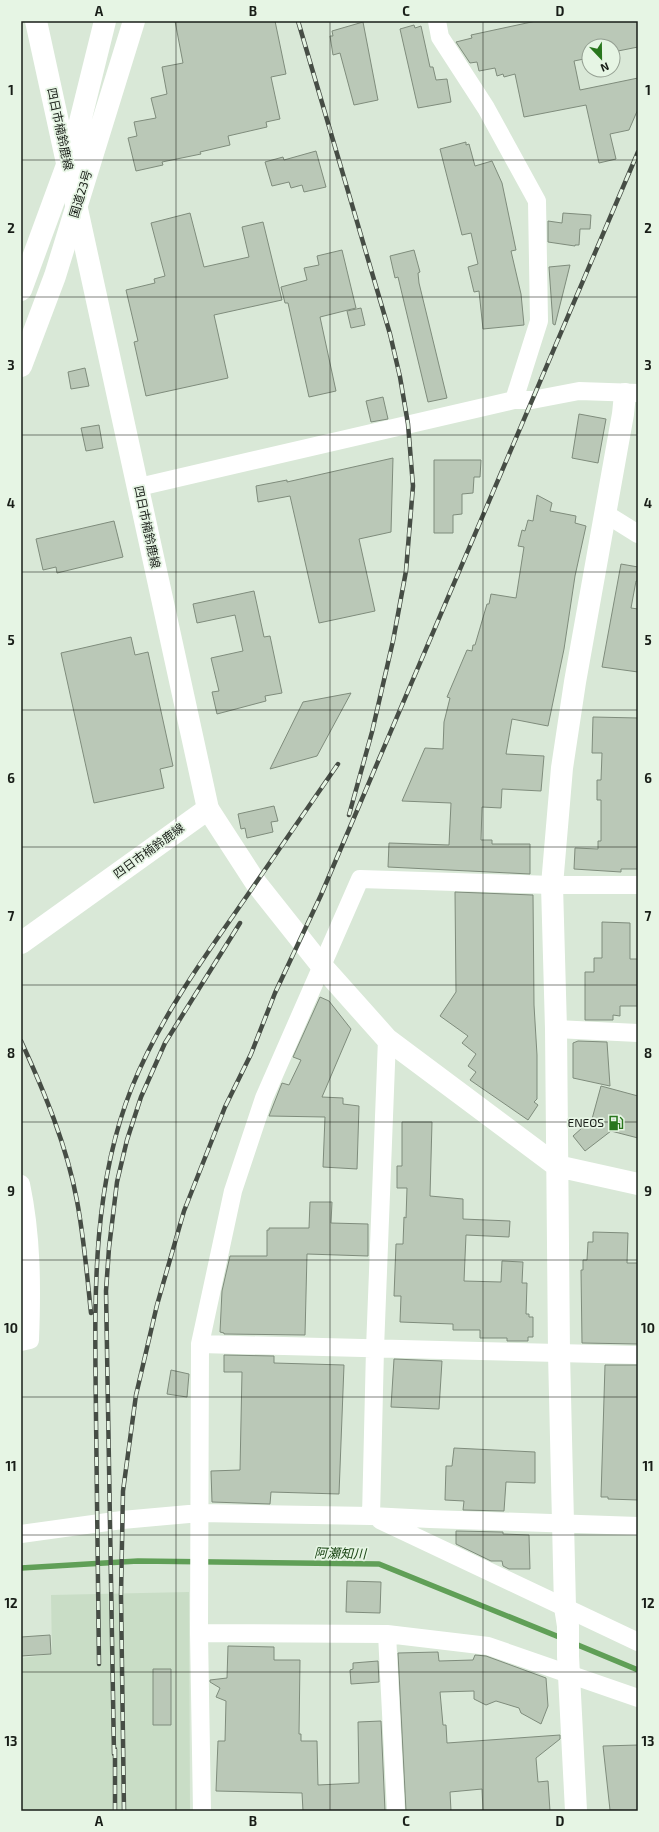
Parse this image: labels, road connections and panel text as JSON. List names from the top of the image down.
{
  "streets": {
    "main road": ["四日市楠鈴鹿線", "国道23号"]
  },
  "water": ["阿瀬知川"],
  "places": {
    "fuel station": ["ENEOS"]
  },
  "north": "bottom",
  "grid": {
    "columns": [
      "A",
      "B",
      "C",
      "D"
    ],
    "rows": [
      "1",
      "2",
      "3",
      "4",
      "5",
      "6",
      "7",
      "8",
      "9",
      "10",
      "11",
      "12",
      "13"
    ]
  }
}
